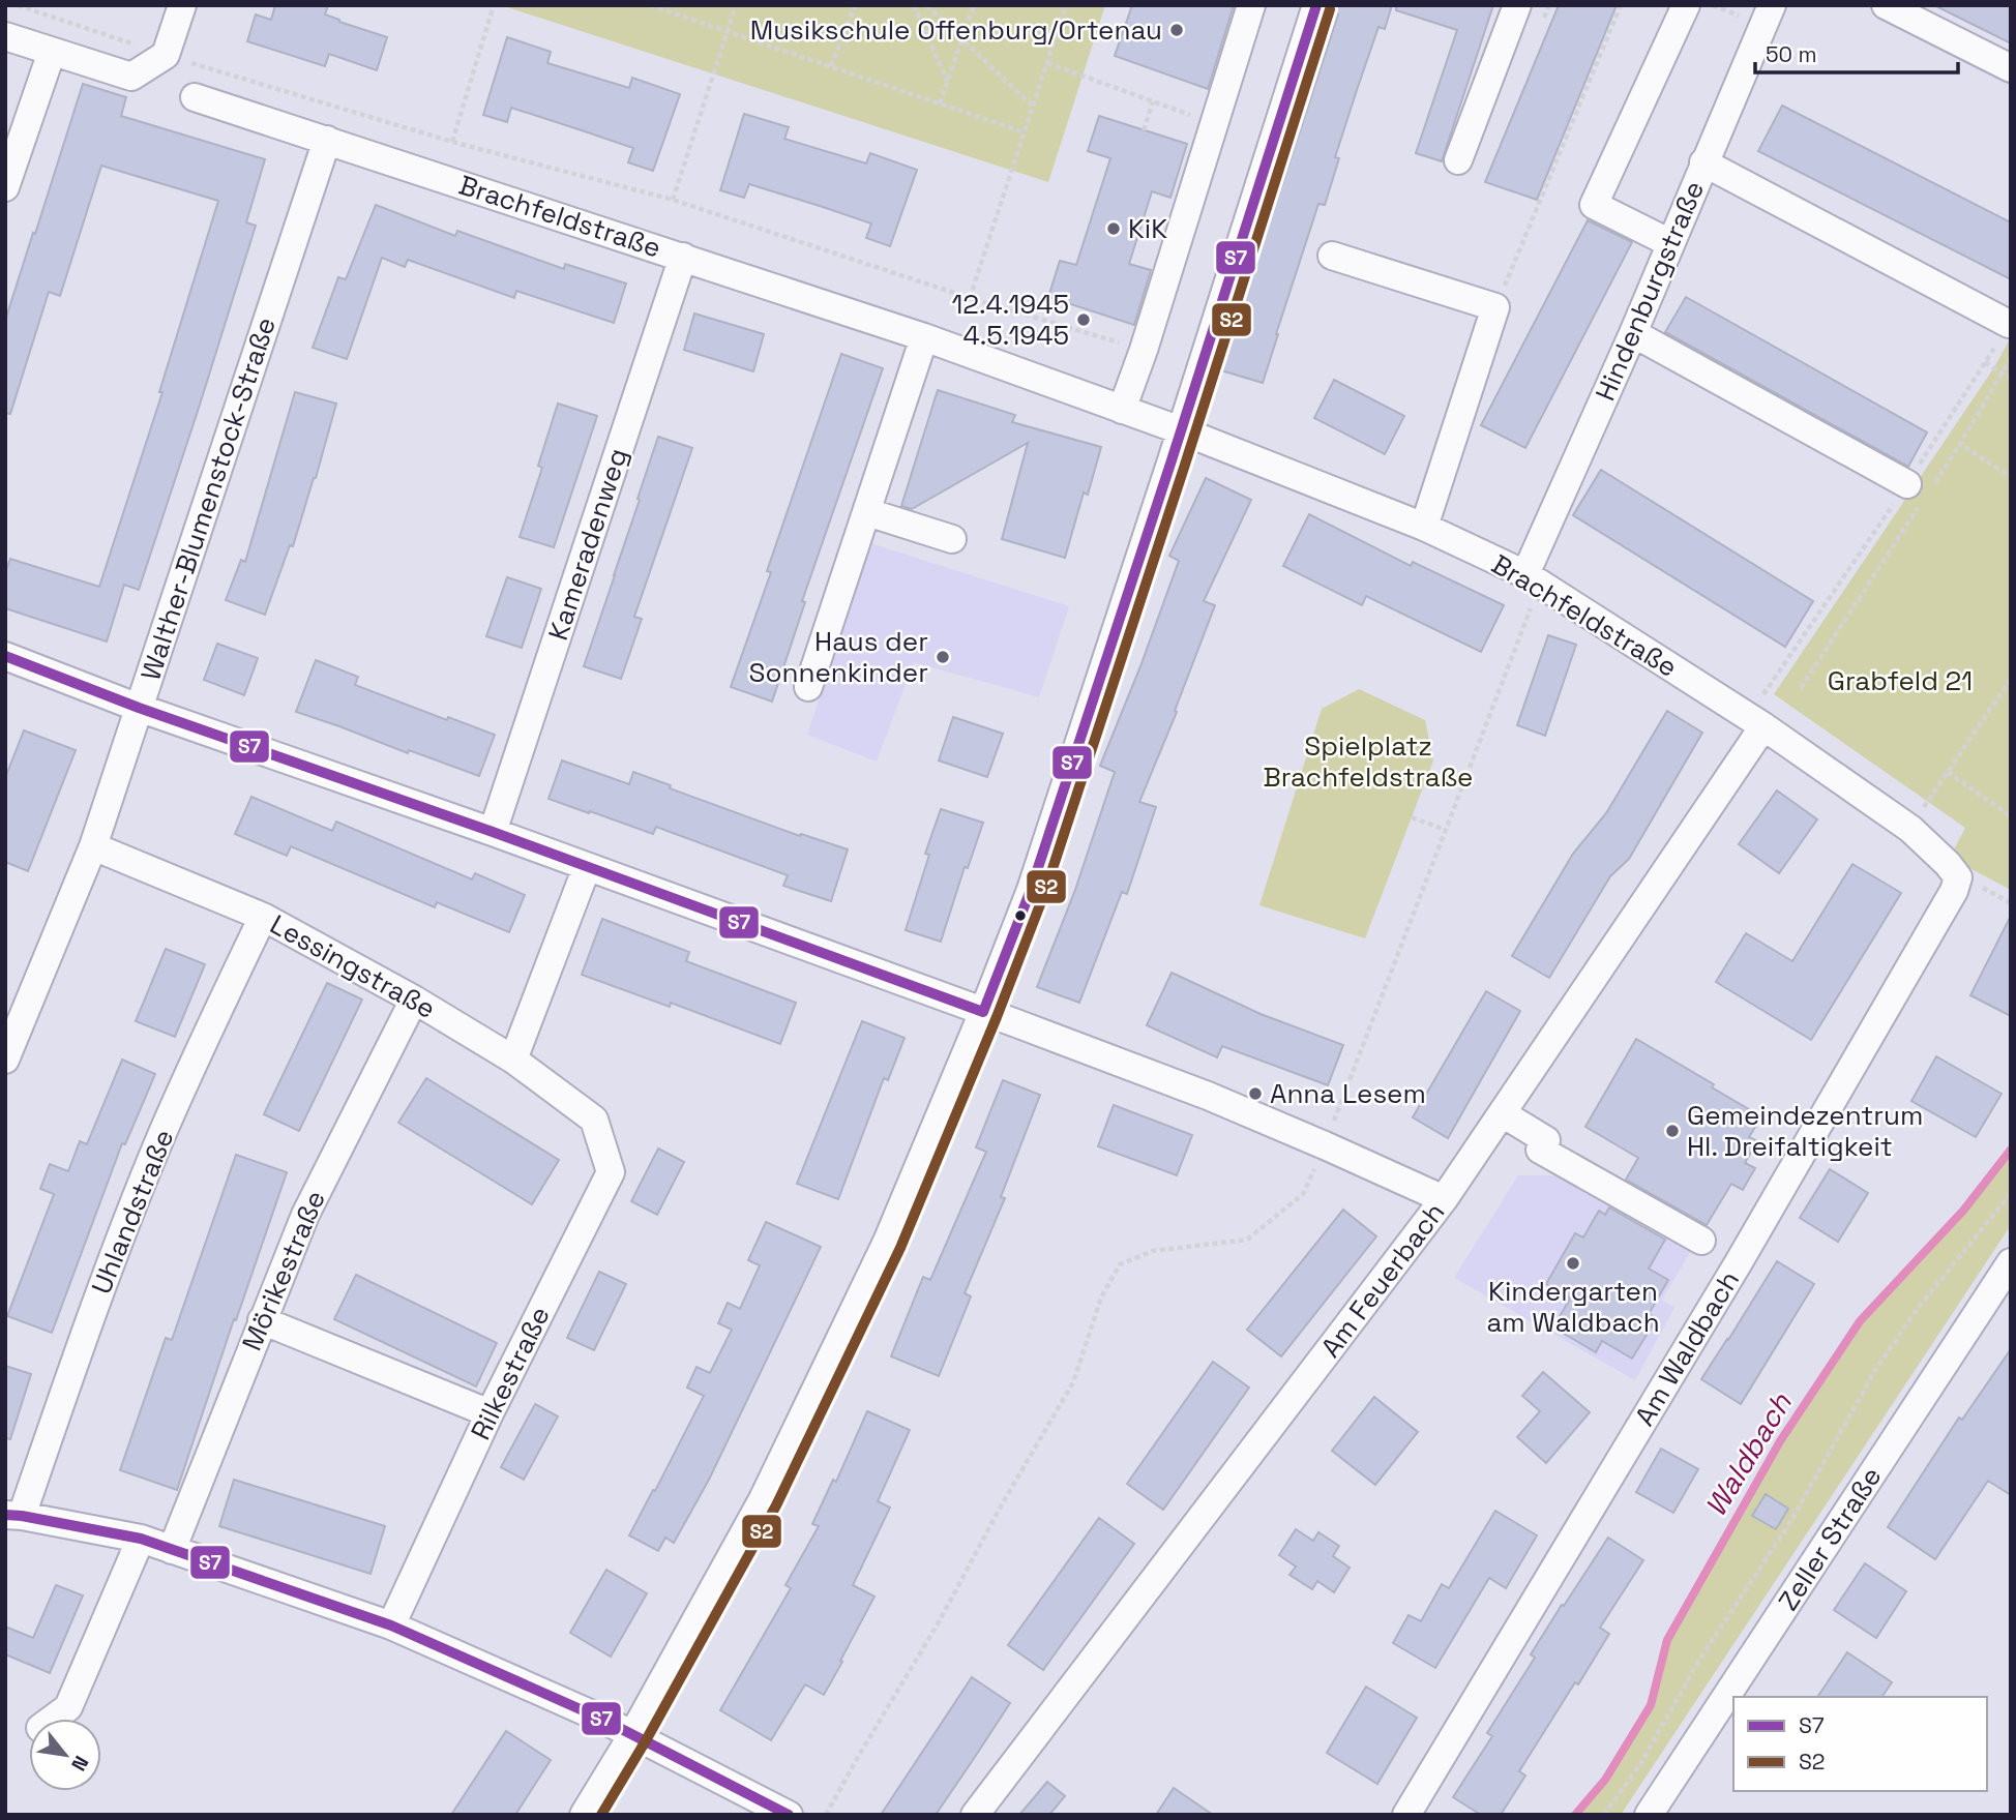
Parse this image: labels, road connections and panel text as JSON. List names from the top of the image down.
{
  "streets": {
    "street": [
      "Brachfeldstraße",
      "Hindenburgstraße",
      "Walther-Blumenstock-Straße",
      "Kameradenweg",
      "Lessingstraße",
      "Uhlandstraße",
      "Mörikestraße",
      "Am Feuerbach",
      "Am Waldbach",
      "Rilkestraße",
      "Zeller Straße"
    ]
  },
  "crossings": [
    ["Brachfeldstraße", "Hindenburgstraße"],
    ["Brachfeldstraße", "Walther-Blumenstock-Straße"],
    ["Brachfeldstraße", "Kameradenweg"],
    ["Brachfeldstraße", "Am Feuerbach"],
    ["Brachfeldstraße", "Am Waldbach"],
    ["Walther-Blumenstock-Straße", "Lessingstraße"],
    ["Lessingstraße", "Uhlandstraße"],
    ["Lessingstraße", "Mörikestraße"],
    ["Lessingstraße", "Rilkestraße"]
  ],
  "water": ["Waldbach"],
  "parks": ["Grabfeld 21", "Spielplatz Brachfeldstraße"],
  "places": [
    "Musikschule Offenburg/Ortenau",
    "KiK",
    "12.4.1945 4.5.1945",
    "Haus der Sonnenkinder",
    "Anna Lesem",
    "Gemeindezentrum Hl. Dreifaltigkeit",
    "Kindergarten am Waldbach"
  ],
  "lines": ["transit line S7", "transit line S2"],
  "legend": ["S7", "S2"],
  "scale_bar": "50 m",
  "north": "bottom right"
}
